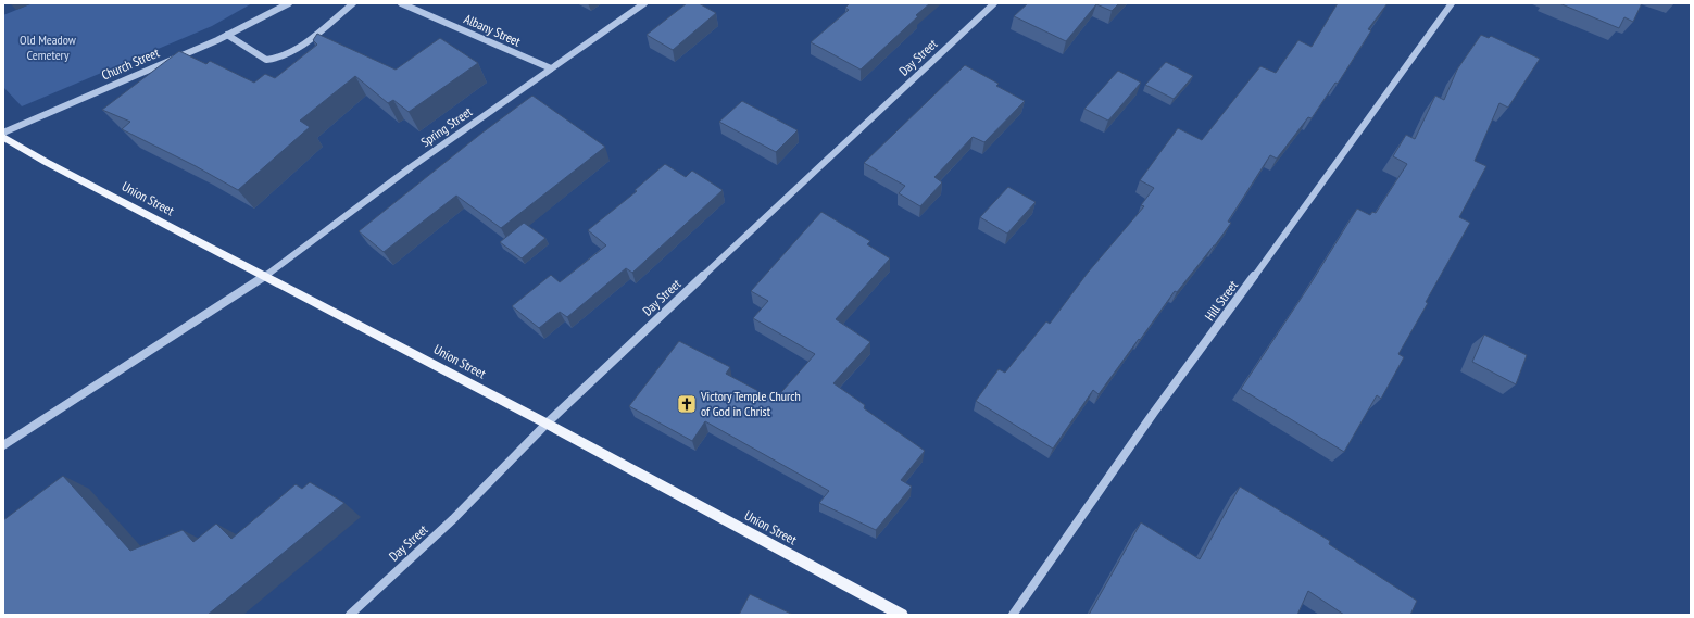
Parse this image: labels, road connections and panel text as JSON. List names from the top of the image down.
{
  "streets": {
    "main road": ["Union Street"],
    "street": [
      "Albany Street",
      "Day Street",
      "Church Street",
      "Spring Street",
      "Hill Street"
    ]
  },
  "crossings": [
    ["Albany Street", "Spring Street"],
    ["Day Street", "Union Street"],
    ["Spring Street", "Union Street"]
  ],
  "parks": ["Old Meadow Cemetery"],
  "places": {
    "church": ["Victory Temple Church of God in Christ"]
  }
}
